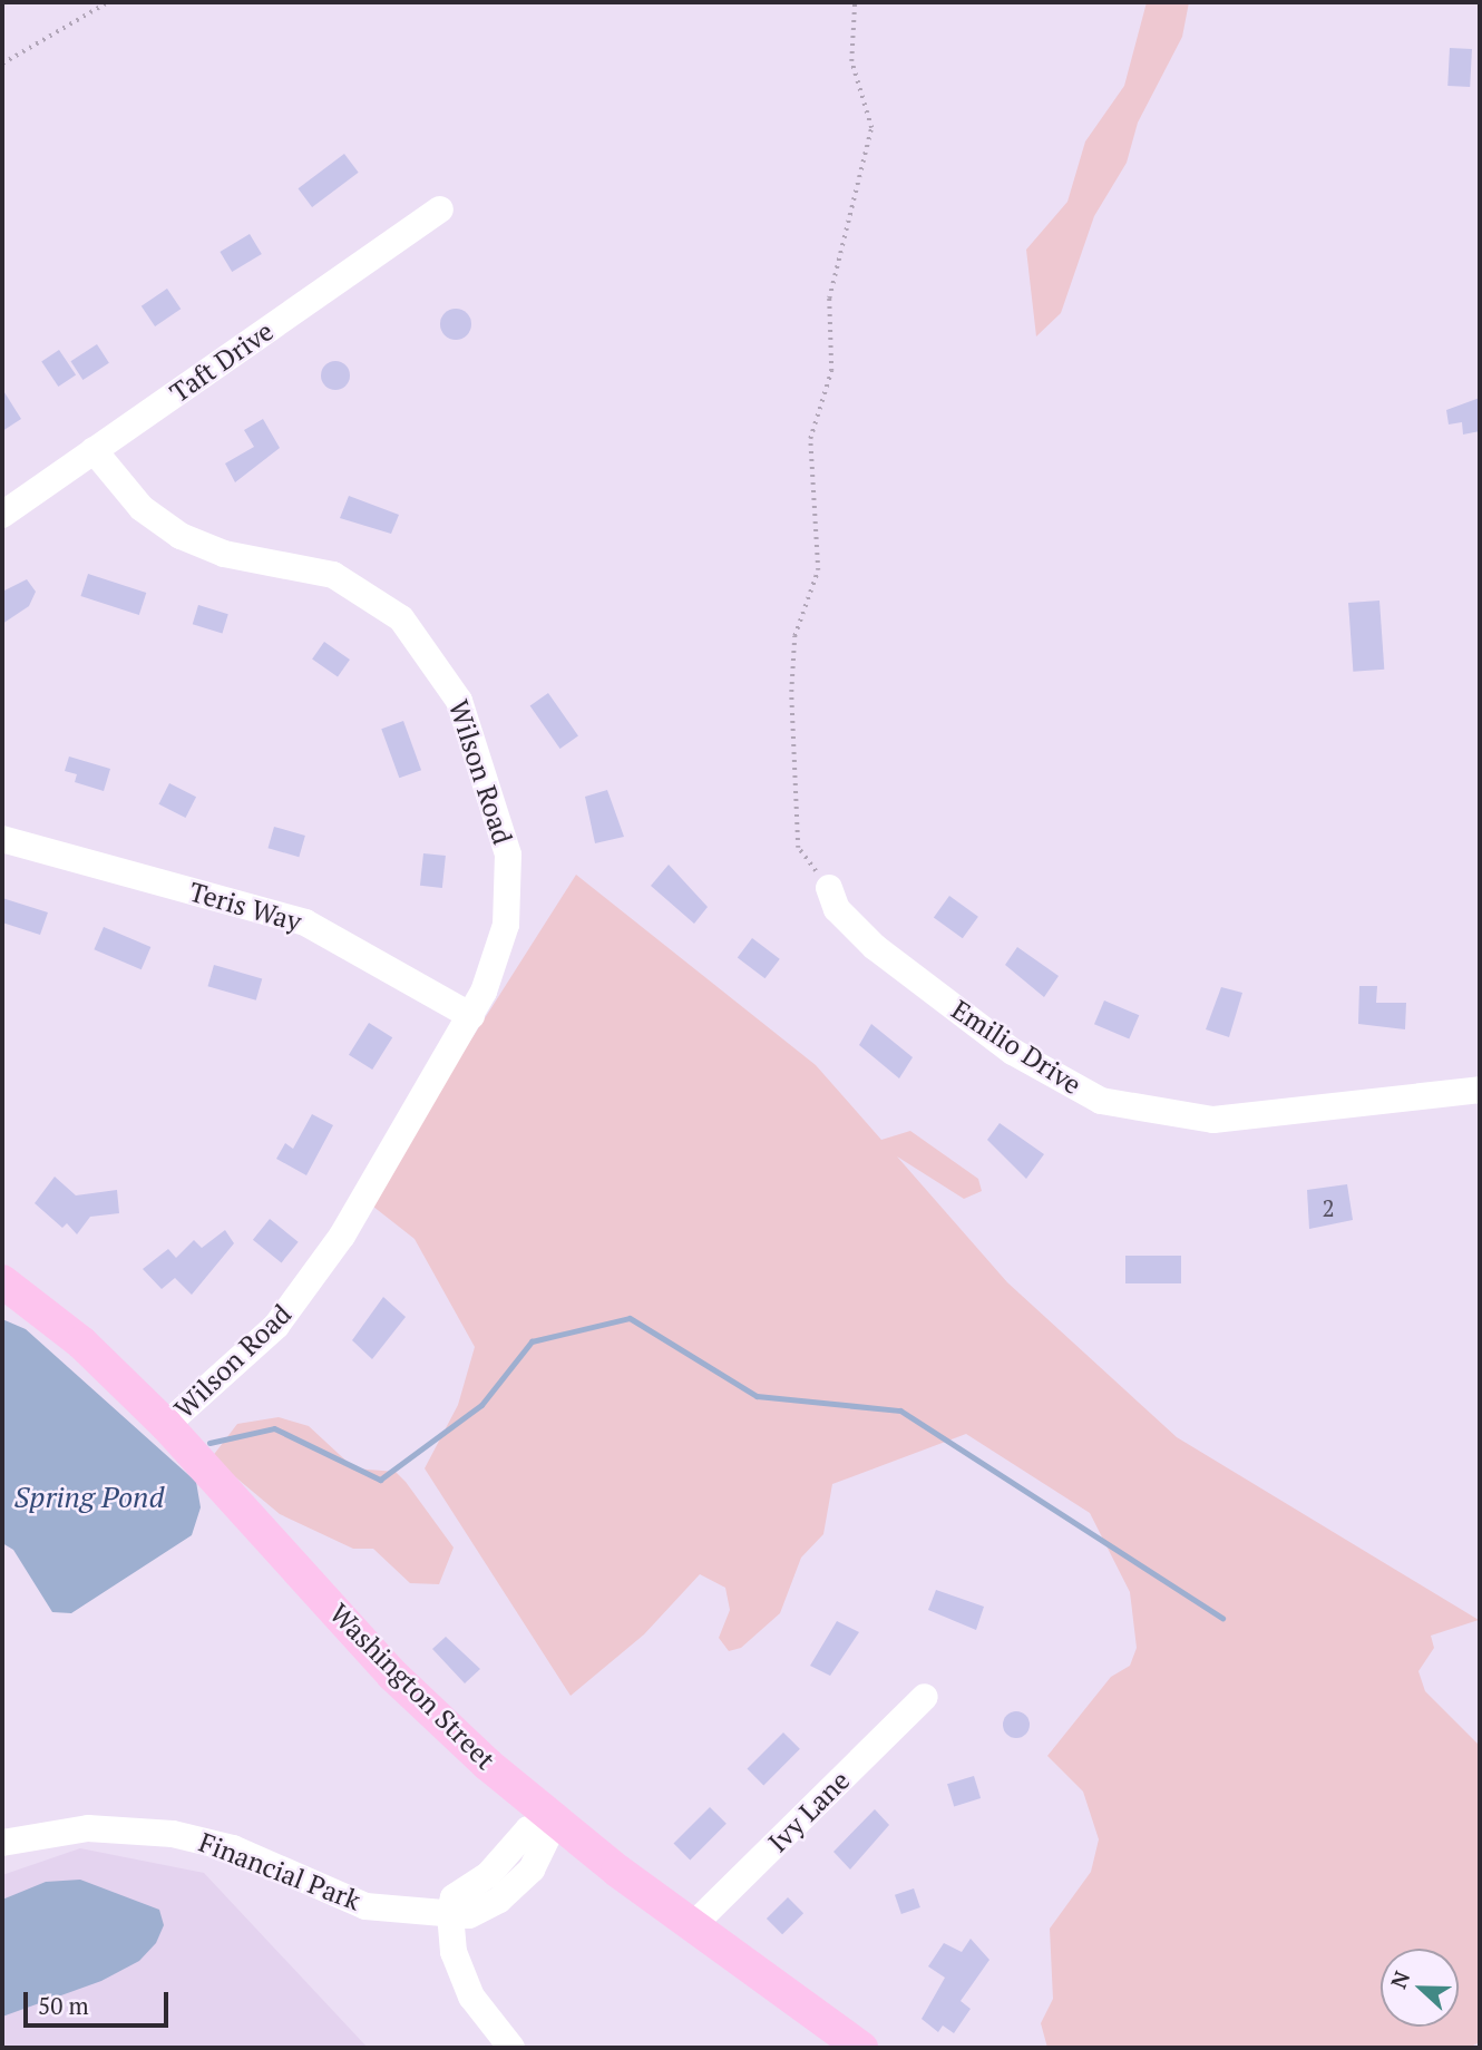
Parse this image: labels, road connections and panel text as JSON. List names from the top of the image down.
{
  "streets": {
    "main road": ["Washington Street"],
    "street": [
      "Taft Drive",
      "Wilson Road",
      "Teris Way",
      "Emilio Drive",
      "Ivy Lane",
      "Financial Park"
    ]
  },
  "crossings": [
    ["Taft Drive", "Wilson Road"],
    ["Wilson Road", "Teris Way"],
    ["Wilson Road", "Washington Street"],
    ["Washington Street", "Ivy Lane"],
    ["Washington Street", "Financial Park"]
  ],
  "water": ["Spring Pond"],
  "house_numbers": ["2"],
  "scale_bar": "50 m",
  "north": "left"
}
